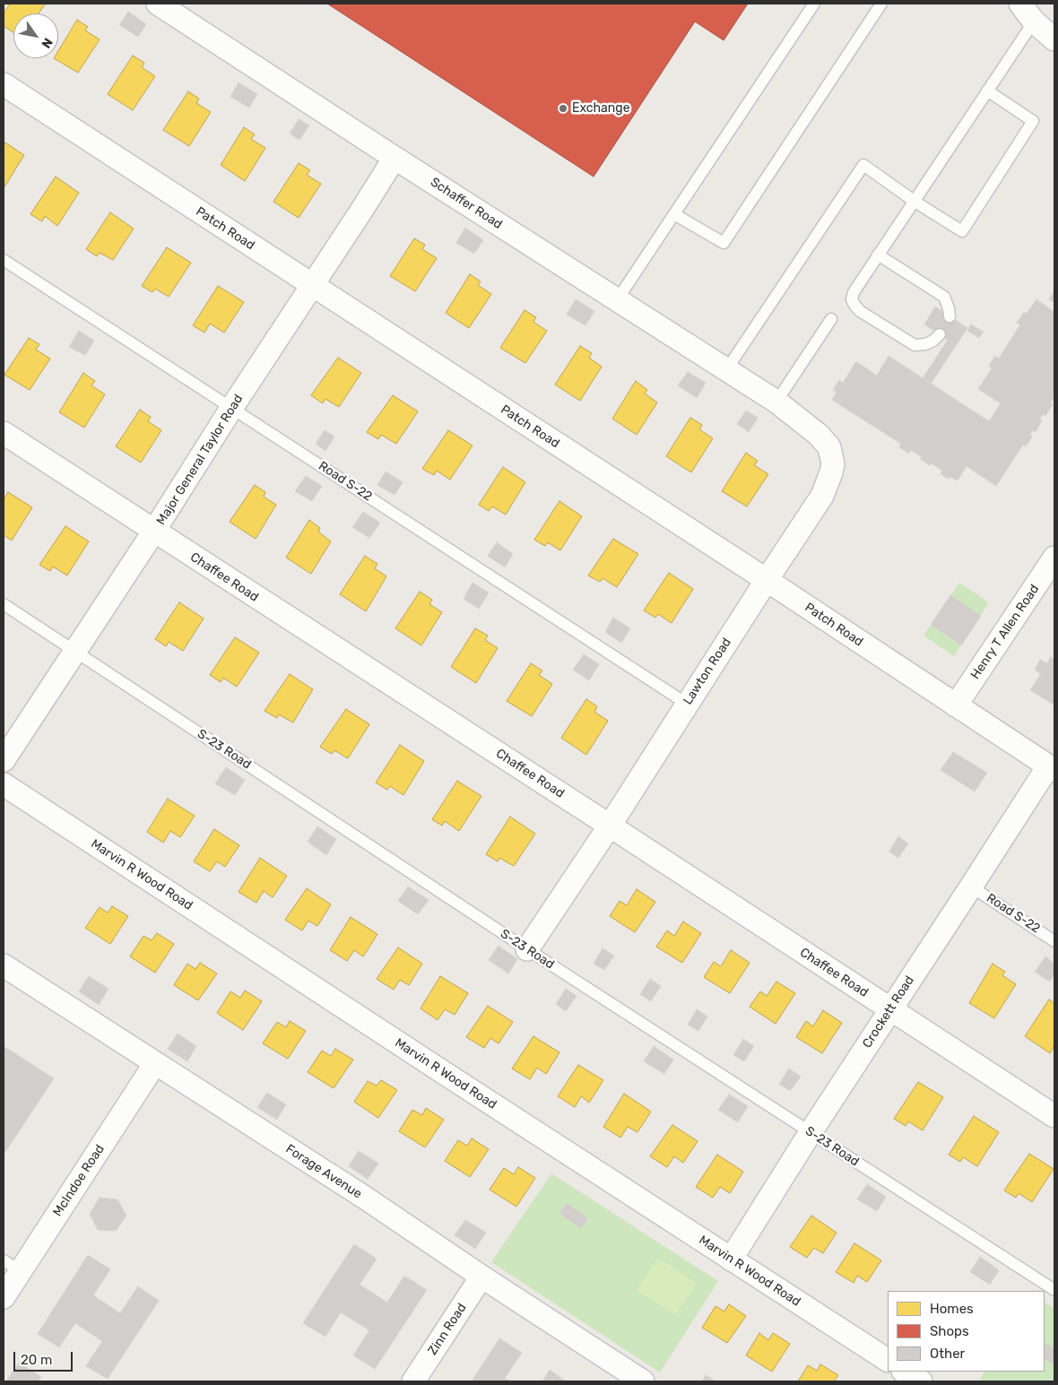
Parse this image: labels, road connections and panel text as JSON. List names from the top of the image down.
{
  "streets": {
    "street": [
      "Schaffer Road",
      "Patch Road",
      "Major General Taylor Road",
      "Chaffee Road",
      "Henry T Allen Road",
      "Lawton Road",
      "Marvin R Wood Road",
      "Crockett Road",
      "Forage Avenue",
      "McIndoe Road",
      "Zinn Road"
    ],
    "lane": ["Road S-22", "S-23 Road"]
  },
  "crossings": [
    ["Schaffer Road", "Major General Taylor Road"],
    ["Schaffer Road", "Lawton Road"],
    ["Patch Road", "Major General Taylor Road"],
    ["Patch Road", "Henry T Allen Road"],
    ["Patch Road", "Lawton Road"],
    ["Patch Road", "Crockett Road"],
    ["Major General Taylor Road", "Road S-22"],
    ["Major General Taylor Road", "Chaffee Road"],
    ["Major General Taylor Road", "S-23 Road"],
    ["Road S-22", "Lawton Road"],
    ["Road S-22", "Crockett Road"],
    ["Chaffee Road", "Lawton Road"],
    ["Chaffee Road", "Crockett Road"],
    ["Lawton Road", "S-23 Road"],
    ["S-23 Road", "Crockett Road"],
    ["Marvin R Wood Road", "Crockett Road"],
    ["Forage Avenue", "McIndoe Road"],
    ["Forage Avenue", "Zinn Road"]
  ],
  "places": ["Exchange"],
  "legend": ["Homes", "Shops", "Other"],
  "scale_bar": "20 m",
  "north": "bottom right"
}
